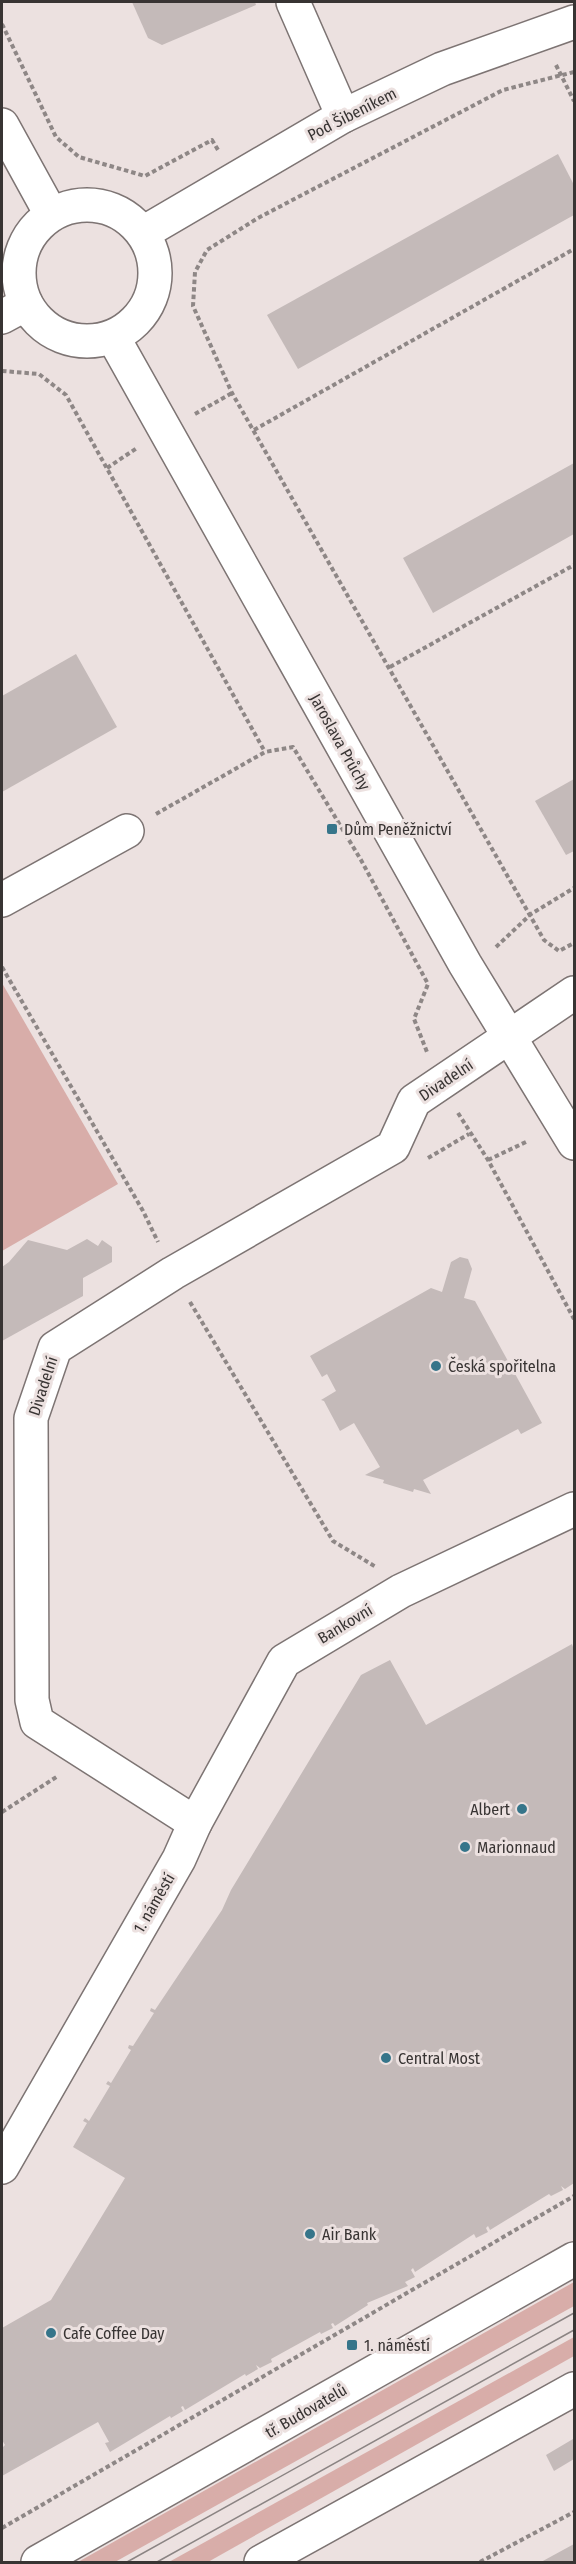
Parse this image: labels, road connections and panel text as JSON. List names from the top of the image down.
{
  "streets": {
    "street": [
      "Pod Šibeníkem",
      "Jaroslava Průchy",
      "Divadelní",
      "Bankovní",
      "1. náměstí",
      "tř. Budovatelů"
    ]
  },
  "crossings": [
    ["Pod Šibeníkem", "Jaroslava Průchy"],
    ["Jaroslava Průchy", "Divadelní"],
    ["Divadelní", "Bankovní"],
    ["Divadelní", "1. náměstí"],
    ["Bankovní", "1. náměstí"]
  ],
  "places": {
    "transit": ["Dům Peněžnictví", "1. náměstí"],
    "other": [
      "Česká spořitelna",
      "Albert",
      "Marionnaud",
      "Central Most",
      "Air Bank",
      "Cafe Coffee Day"
    ]
  }
}
